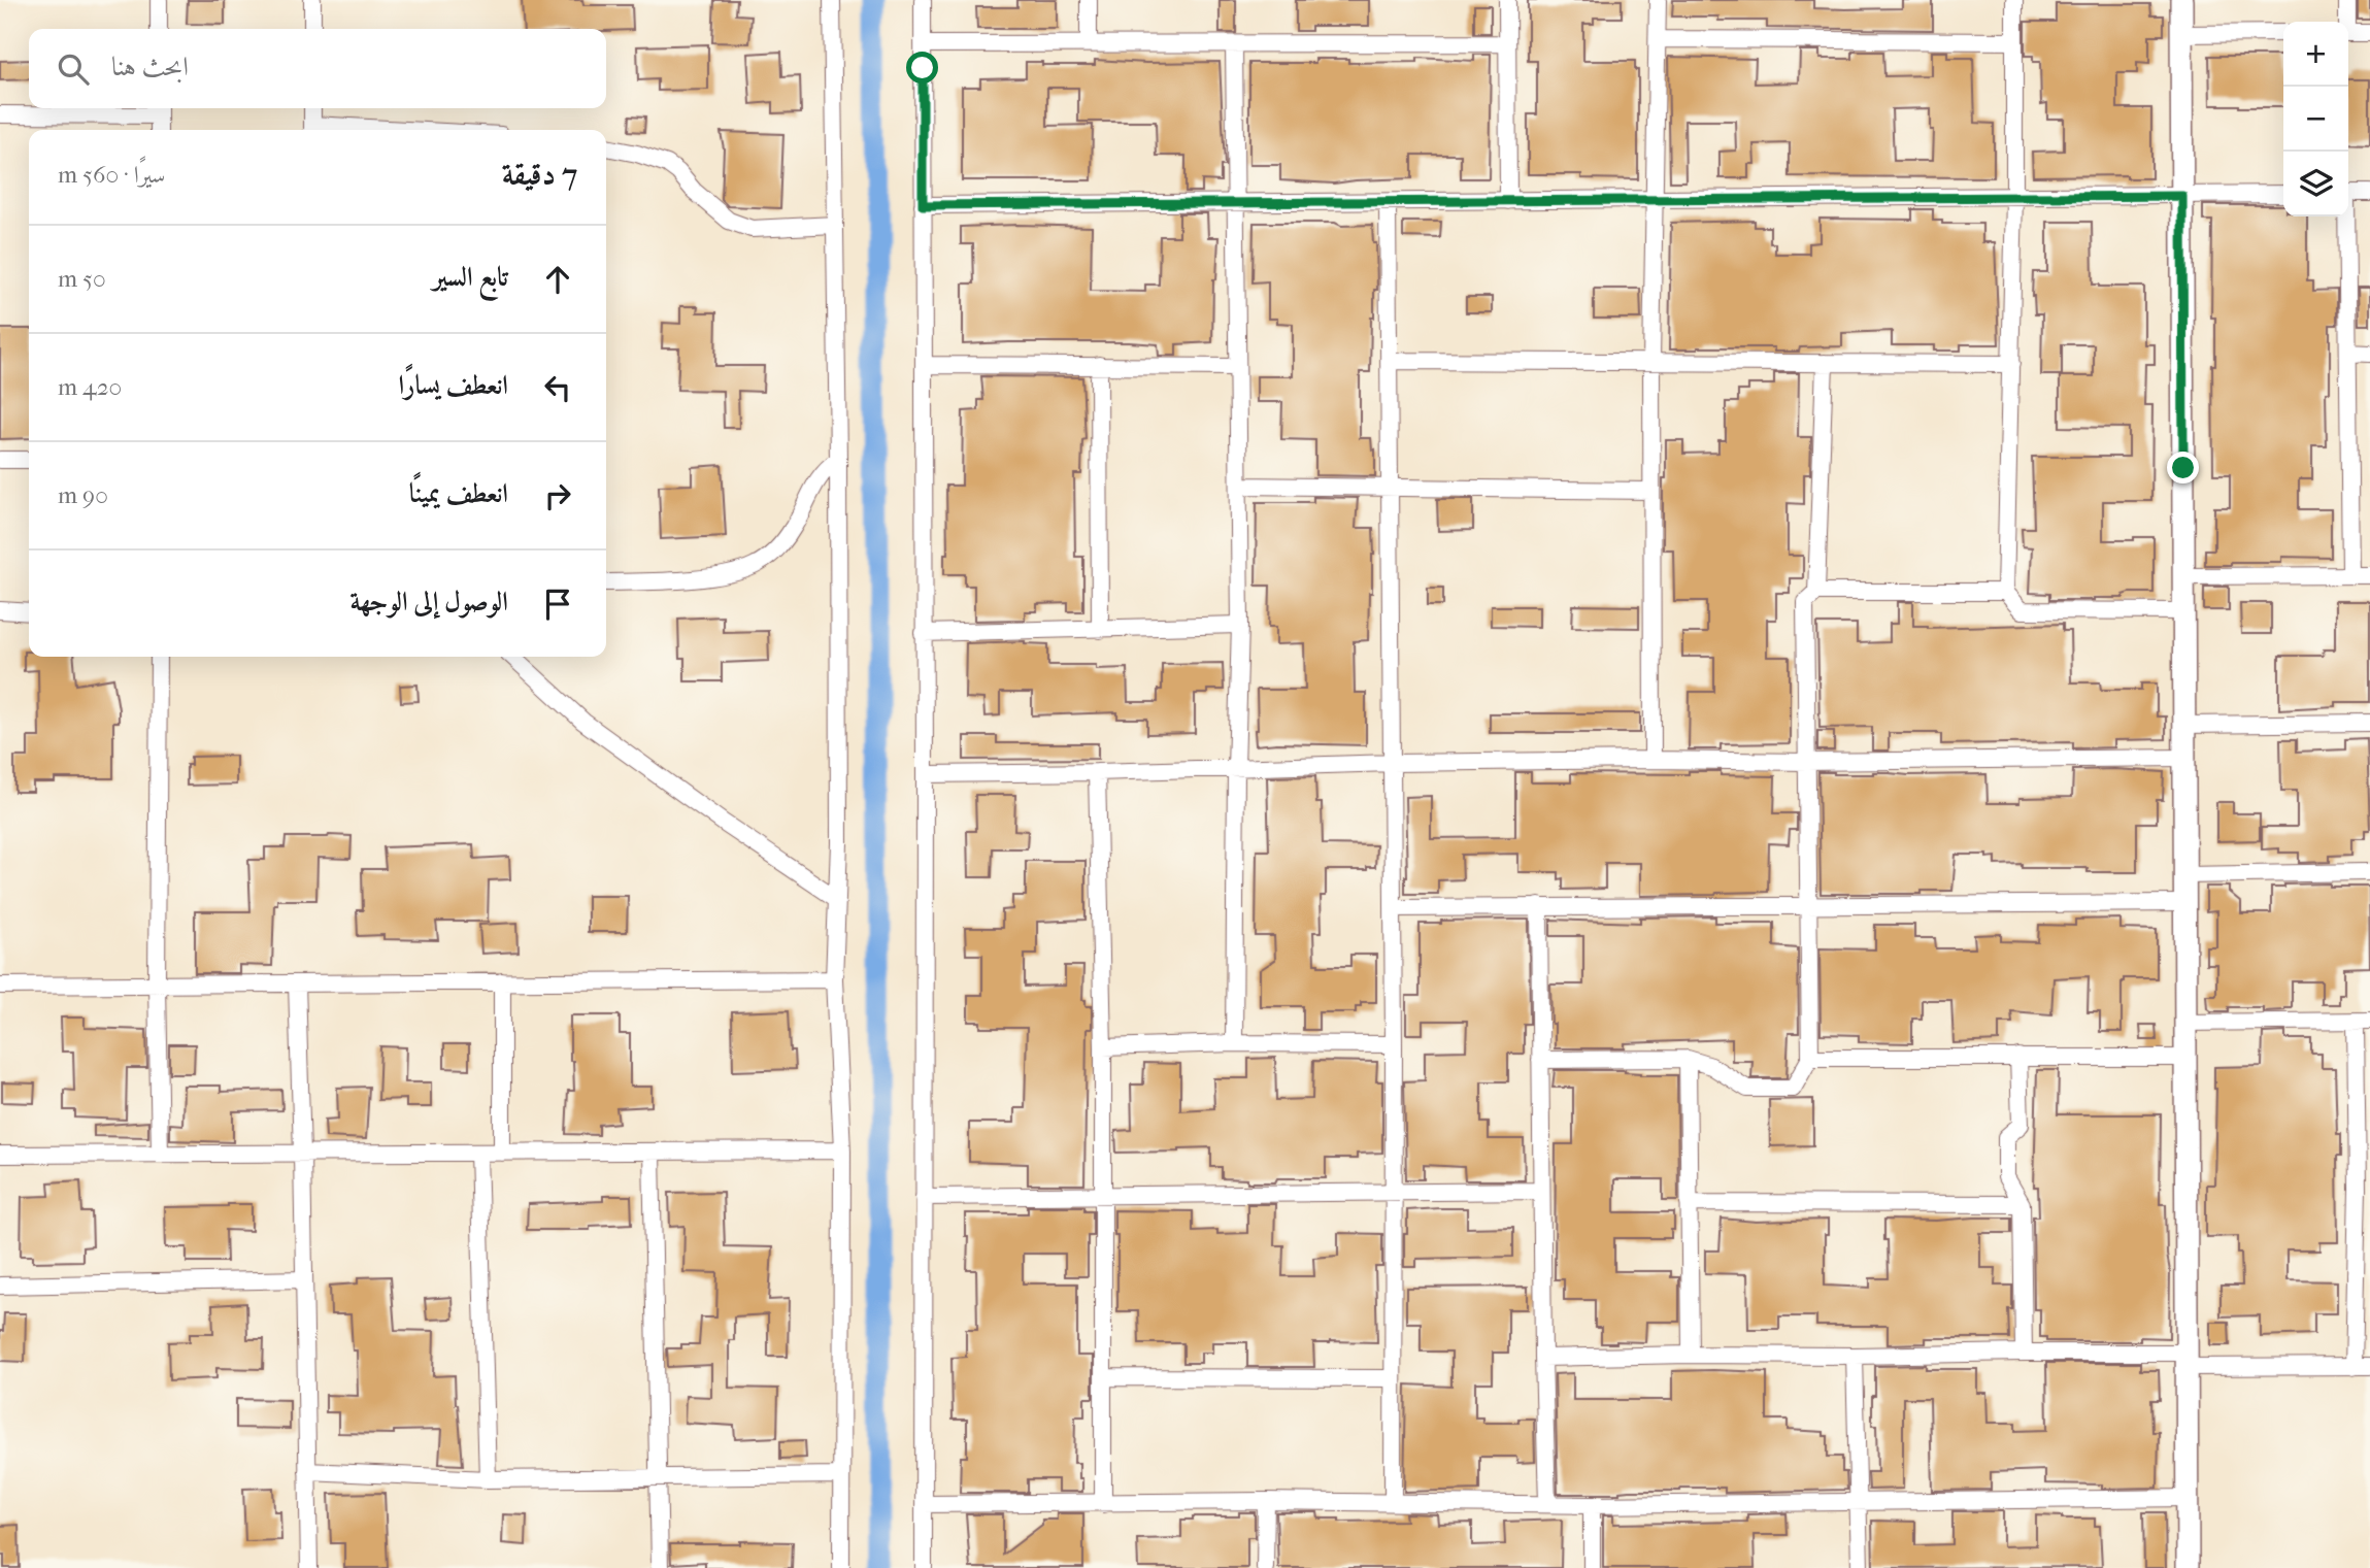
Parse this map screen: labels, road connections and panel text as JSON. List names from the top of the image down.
{
  "page": {
    "map_buttons": ["+", "−"],
    "search": "ابحث هنا",
    "heading": ["7 دقيقة", "سيرًا · 560 m"],
    "list": [
      ["تابع السير", "50 m"],
      ["انعطف يسارًا", "420 m"],
      ["انعطف يمينًا", "90 m"],
      "الوصول إلى الوجهة"
    ]
  }
}
